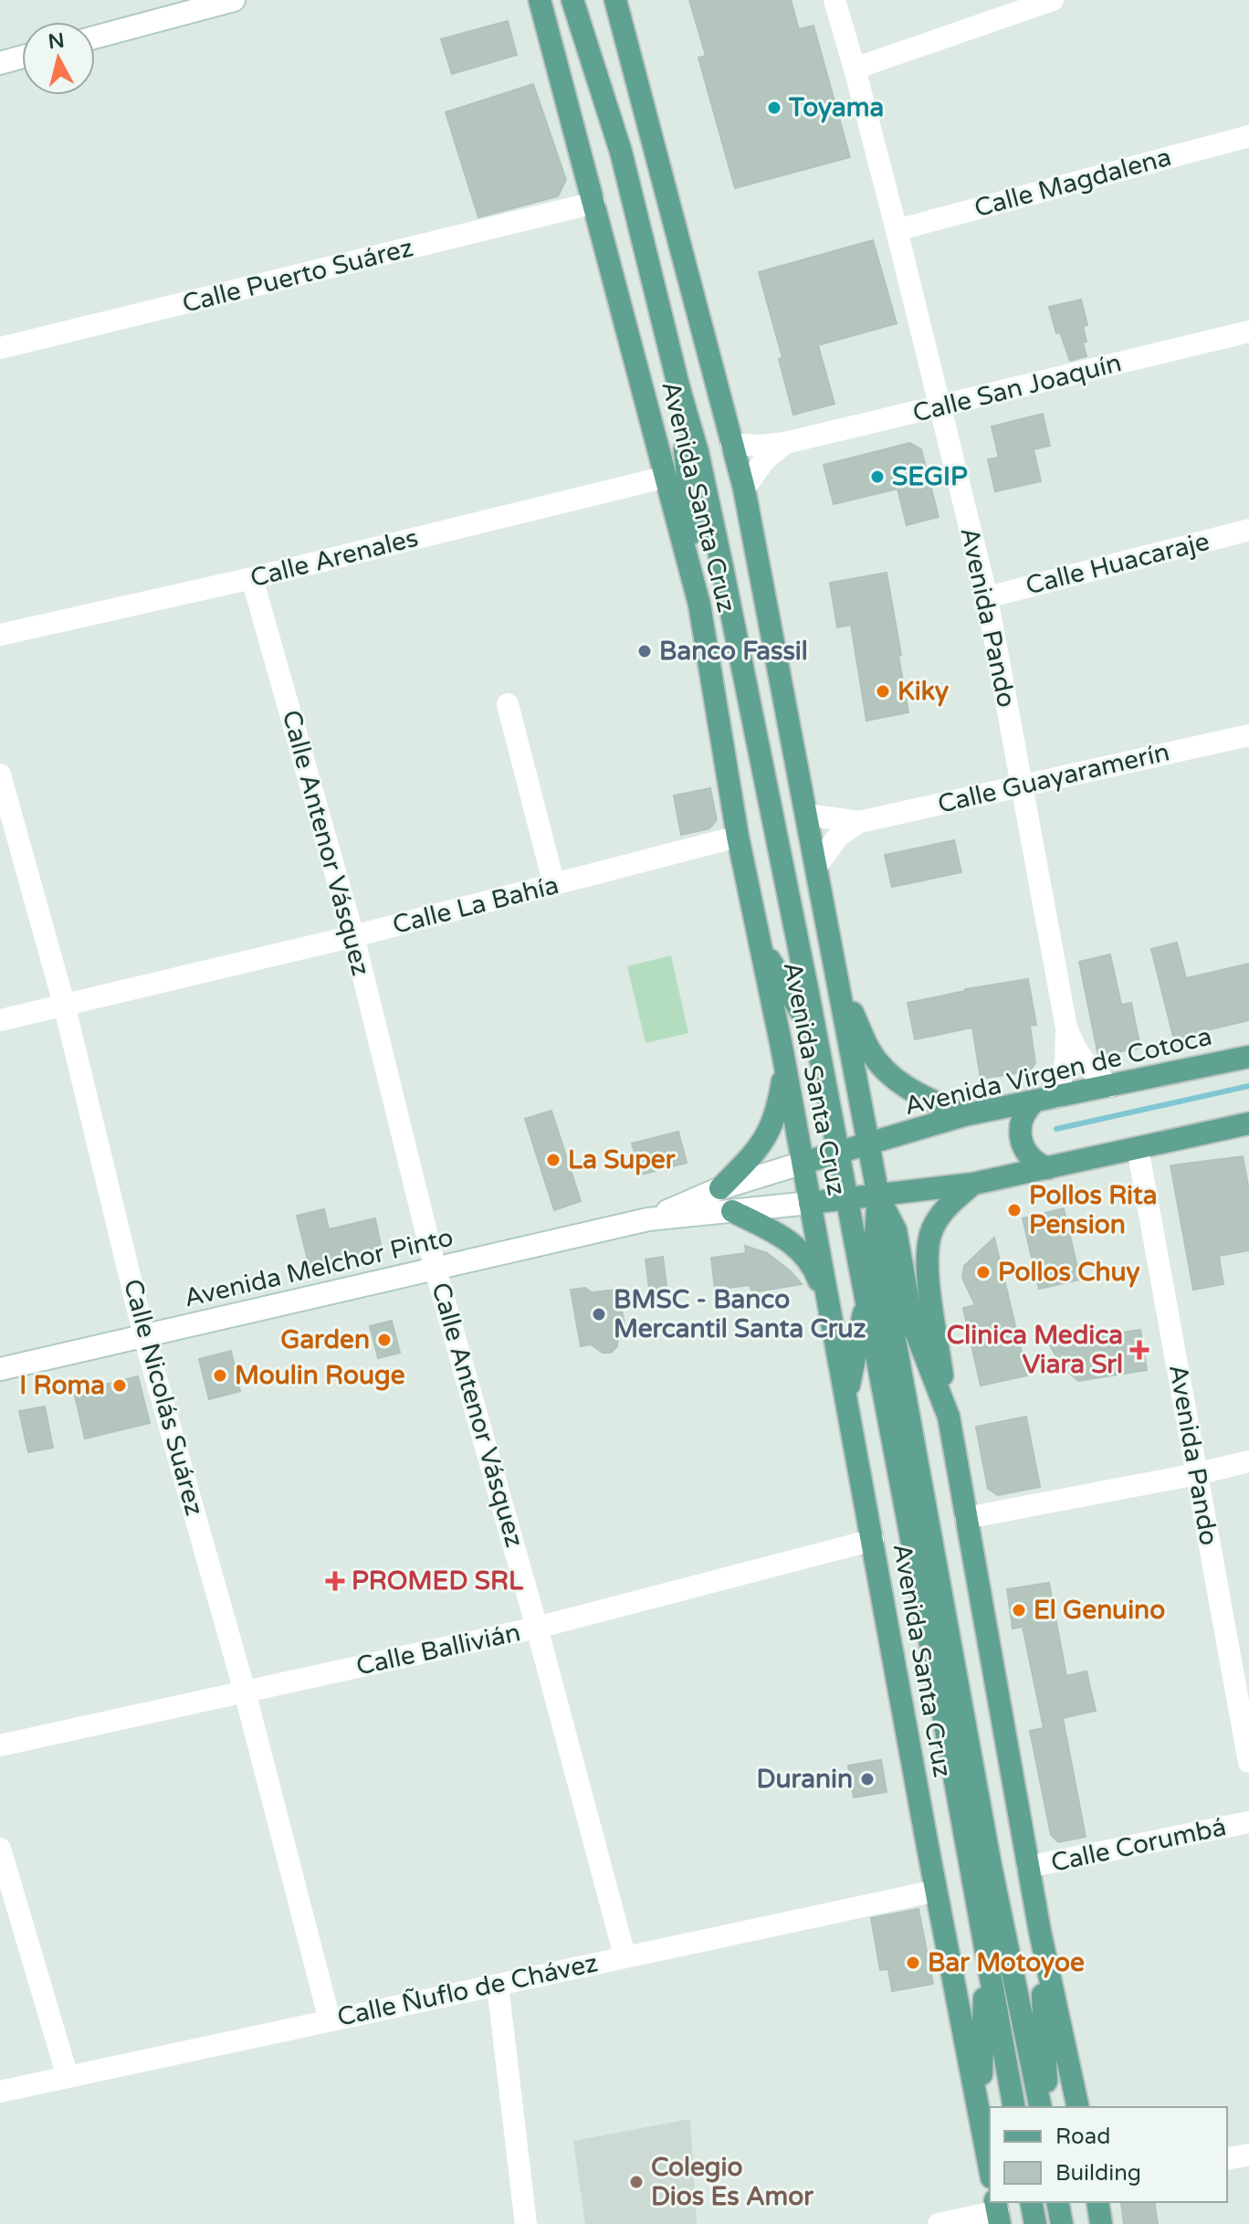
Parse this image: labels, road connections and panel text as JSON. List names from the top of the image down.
{
  "streets": {
    "main road": ["Avenida Santa Cruz", "Avenida Virgen de Cotoca", "Avenida Melchor Pinto"],
    "street": [
      "Calle Magdalena",
      "Calle Puerto Suárez",
      "Calle San Joaquín",
      "Calle Arenales",
      "Calle Huacaraje",
      "Avenida Pando",
      "Calle Guayaramerín",
      "Calle Antenor Vásquez",
      "Calle La Bahía",
      "Calle Nicolás Suárez",
      "Calle Ballivián",
      "Calle Corumbá",
      "Calle Ñuflo de Chávez"
    ]
  },
  "crossings": [
    ["Calle Magdalena", "Avenida Pando"],
    ["Calle Puerto Suárez", "Avenida Santa Cruz"],
    ["Calle San Joaquín", "Avenida Santa Cruz"],
    ["Calle San Joaquín", "Avenida Pando"],
    ["Avenida Santa Cruz", "Calle Arenales"],
    ["Avenida Santa Cruz", "Calle Guayaramerín"],
    ["Avenida Santa Cruz", "Calle La Bahía"],
    ["Avenida Santa Cruz", "Avenida Virgen de Cotoca"],
    ["Avenida Santa Cruz", "Avenida Melchor Pinto"],
    ["Avenida Santa Cruz", "Calle Ballivián"],
    ["Avenida Santa Cruz", "Calle Corumbá"],
    ["Avenida Santa Cruz", "Calle Ñuflo de Chávez"],
    ["Calle Arenales", "Calle Antenor Vásquez"],
    ["Calle Huacaraje", "Avenida Pando"],
    ["Avenida Pando", "Calle Guayaramerín"],
    ["Avenida Pando", "Avenida Virgen de Cotoca"],
    ["Calle Antenor Vásquez", "Calle La Bahía"],
    ["Calle Antenor Vásquez", "Avenida Melchor Pinto"],
    ["Calle Antenor Vásquez", "Calle Ballivián"],
    ["Calle Antenor Vásquez", "Calle Ñuflo de Chávez"],
    ["Calle La Bahía", "Calle Nicolás Suárez"],
    ["Avenida Virgen de Cotoca", "Avenida Melchor Pinto"],
    ["Avenida Melchor Pinto", "Calle Nicolás Suárez"],
    ["Calle Nicolás Suárez", "Calle Ballivián"],
    ["Calle Nicolás Suárez", "Calle Ñuflo de Chávez"]
  ],
  "places": {
    "other": [
      "Toyama",
      "SEGIP",
      "Banco Fassil",
      "Kiky",
      "La Super",
      "Pollos Rita Pension",
      "Pollos Chuy",
      "BMSC - Banco Mercantil Santa Cruz",
      "Garden",
      "Moulin Rouge",
      "I Roma",
      "El Genuino",
      "Duranin",
      "Bar Motoyoe",
      "Colegio Dios Es Amor"
    ],
    "health": ["Clinica Medica Viara Srl", "PROMED SRL"]
  },
  "legend": ["Road", "Building"],
  "north": "top"
}
